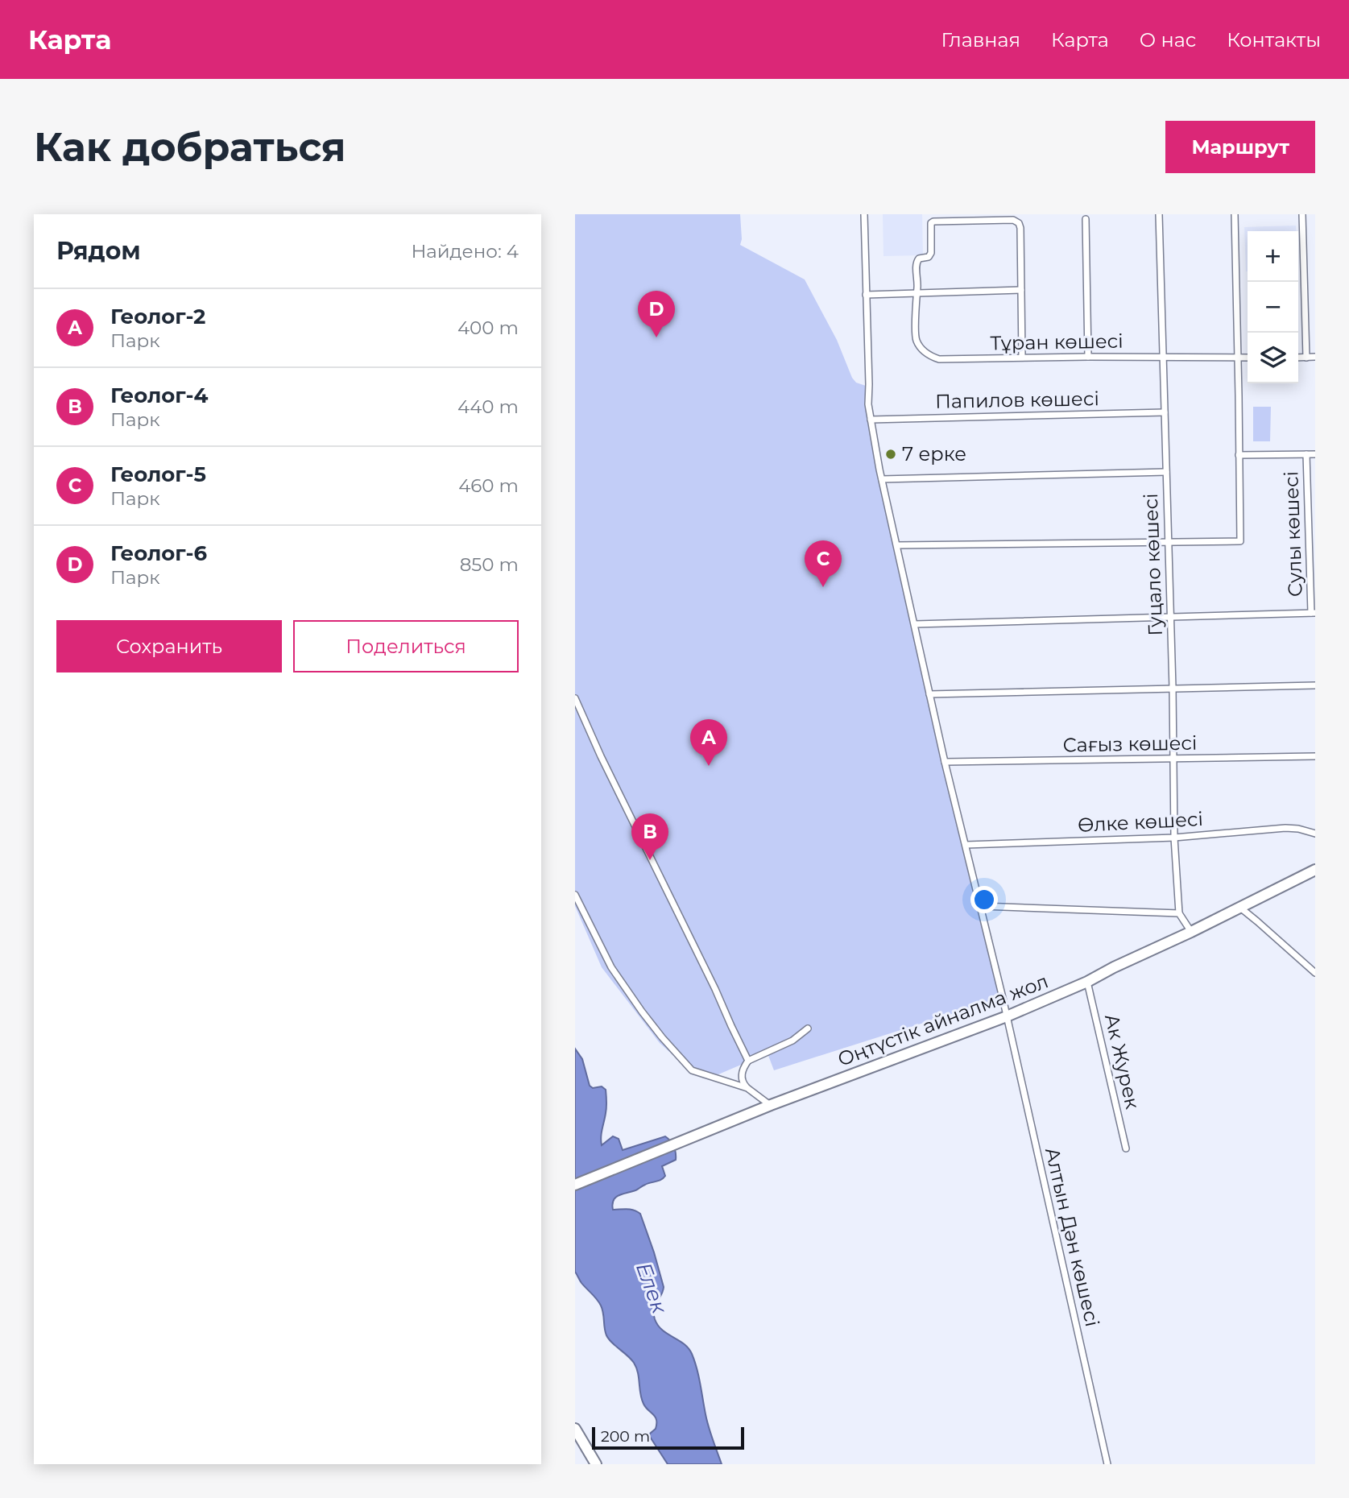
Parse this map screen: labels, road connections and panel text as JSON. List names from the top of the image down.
{
  "streets": {
    "highway": ["Оңтүстік айналма жол"],
    "street": [
      "Тұран көшесі",
      "Папилов көшесі",
      "Сулы көшесі",
      "Гуцало көшесі",
      "Сағыз көшесі",
      "Өлке көшесі",
      "Ак Журек",
      "Алтын Дән көшесі"
    ]
  },
  "crossings": [
    ["Тұран көшесі", "Гуцало көшесі"],
    ["Папилов көшесі", "Гуцало көшесі"],
    ["Папилов көшесі", "Алтын Дән көшесі"],
    ["Гуцало көшесі", "Сағыз көшесі"],
    ["Гуцало көшесі", "Өлке көшесі"],
    ["Сағыз көшесі", "Алтын Дән көшесі"],
    ["Өлке көшесі", "Алтын Дән көшесі"],
    ["Оңтүстік айналма жол", "Ак Журек"],
    ["Оңтүстік айналма жол", "Алтын Дән көшесі"]
  ],
  "water": ["Елек"],
  "places": ["7 ерке"],
  "scale_bar": "200 m",
  "page": {
    "header": "Карта",
    "nav": [
      "Главная",
      "Карта",
      "О нас",
      "Контакты"
    ],
    "buttons": [
      "Маршрут",
      ["Сохранить", "Поделиться"]
    ],
    "title": "Как добраться",
    "heading": ["Рядом", "Найдено: 4"],
    "map_buttons": ["+", "−"],
    "list": [
      {
        "mark": "A",
        "name": "Геолог-2",
        "note": "Парк",
        "value": "400 m"
      },
      {
        "mark": "B",
        "name": "Геолог-4",
        "note": "Парк",
        "value": "440 m"
      },
      {
        "mark": "C",
        "name": "Геолог-5",
        "note": "Парк",
        "value": "460 m"
      },
      {
        "mark": "D",
        "name": "Геолог-6",
        "note": "Парк",
        "value": "850 m"
      }
    ],
    "pins": [
      "D",
      "C",
      "A",
      "B"
    ],
    "scale": "200 m"
  }
}
